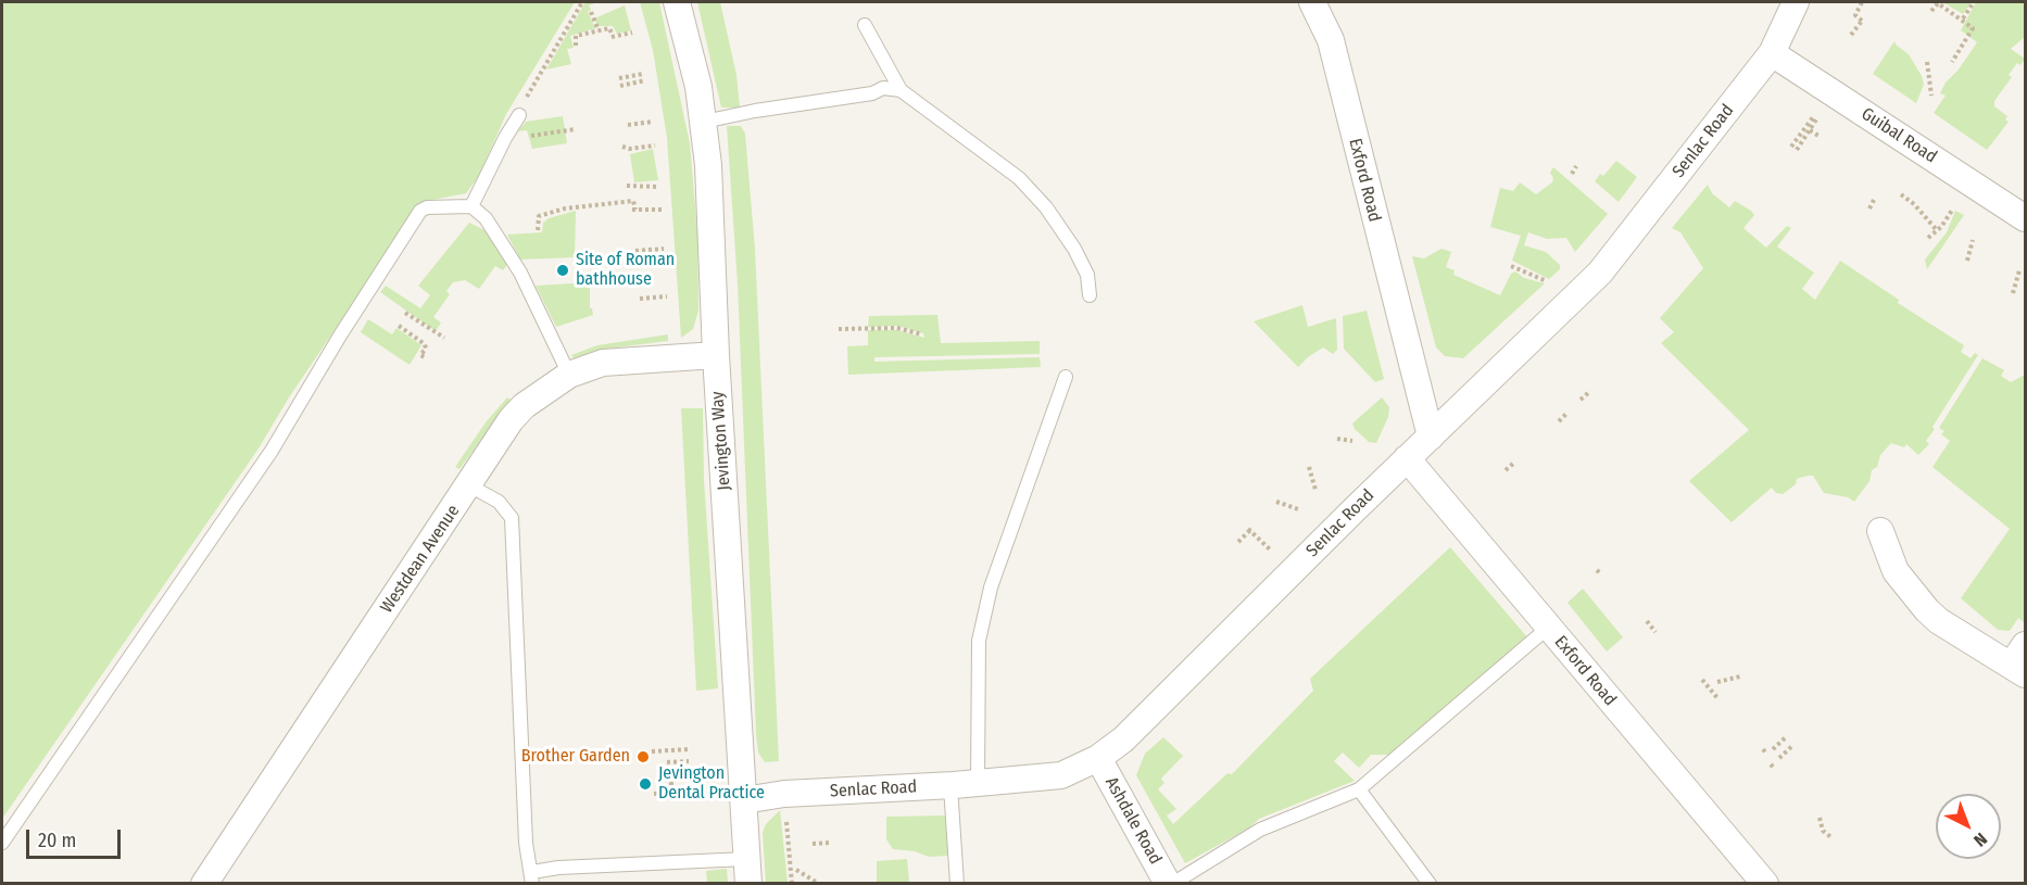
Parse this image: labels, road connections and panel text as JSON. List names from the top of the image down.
{
  "streets": {
    "street": [
      "Guibal Road",
      "Senlac Road",
      "Exford Road",
      "Jevington Way",
      "Westdean Avenue",
      "Ashdale Road"
    ]
  },
  "crossings": [
    ["Guibal Road", "Senlac Road"],
    ["Senlac Road", "Exford Road"],
    ["Senlac Road", "Jevington Way"],
    ["Senlac Road", "Ashdale Road"],
    ["Jevington Way", "Westdean Avenue"]
  ],
  "places": ["Site of Roman bathhouse", "Brother Garden", "Jevington Dental Practice"],
  "scale_bar": "20 m",
  "north": "bottom right"
}
